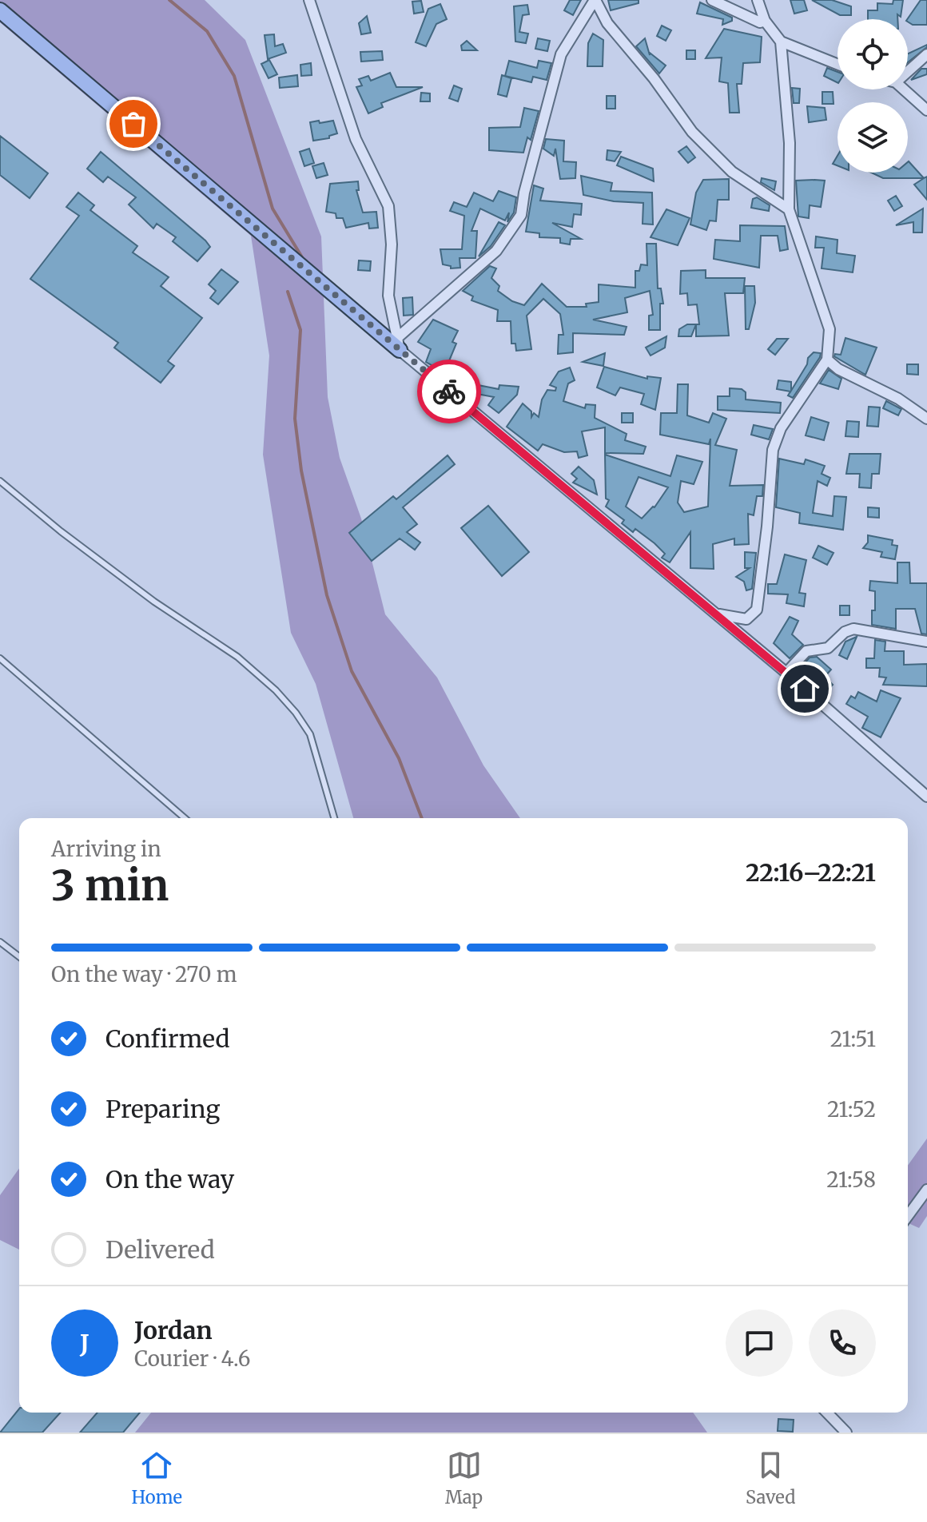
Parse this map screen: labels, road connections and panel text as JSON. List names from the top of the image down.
{
  "page": {
    "heading": ["3 min", "Arriving in", "22:16–22:21"],
    "panel": ["Jordan", "Courier · 4.6"],
    "bar": "On the way · 270 m",
    "list": [
      ["Confirmed", "21:51"],
      ["Preparing", "21:52"],
      ["On the way", "21:58"],
      "Delivered"
    ],
    "round": "J",
    "tabs": ["Home", "Map", "Saved"]
  }
}
